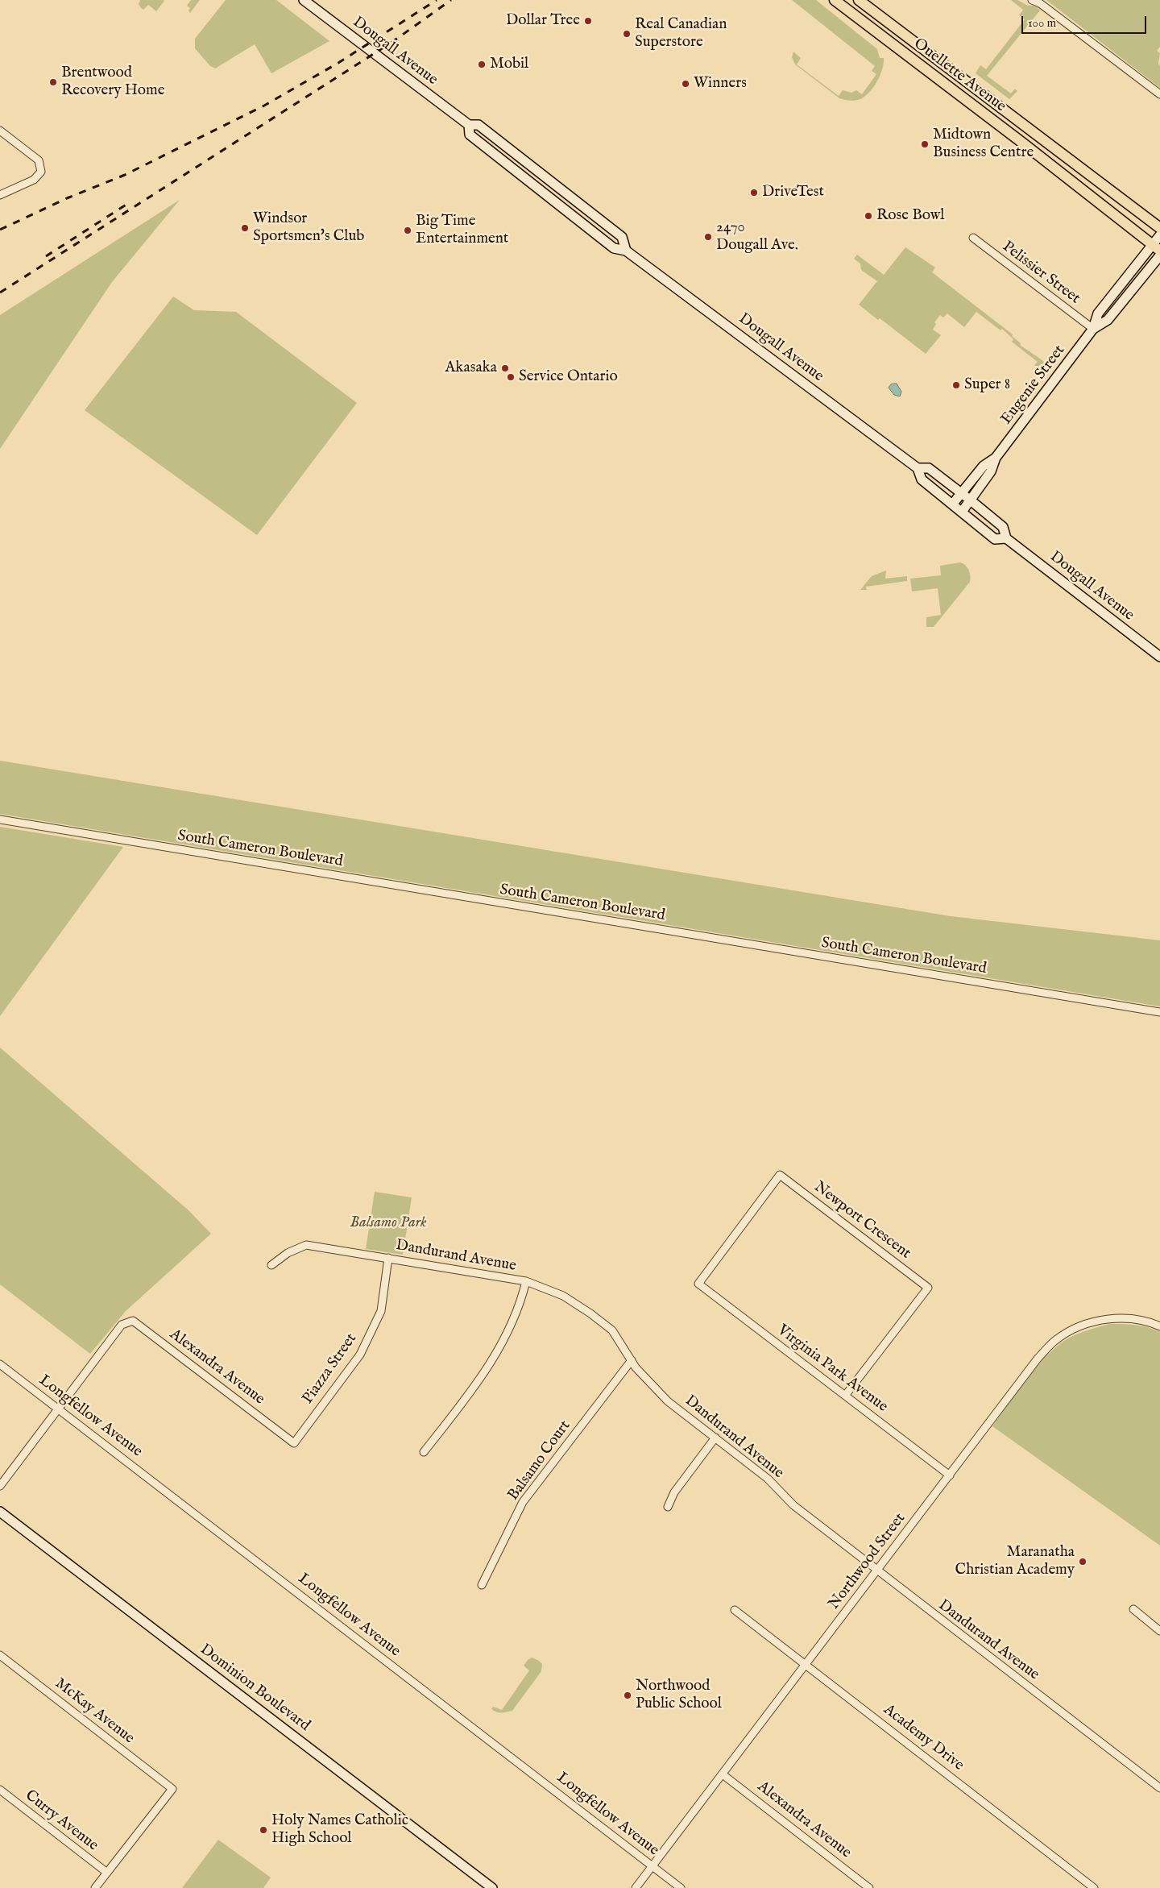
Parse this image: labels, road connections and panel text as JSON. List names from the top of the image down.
{
  "streets": {
    "main road": ["Ouellette Avenue"],
    "street": [
      "Dougall Avenue",
      "Pelissier Street",
      "Eugenie Street",
      "South Cameron Boulevard",
      "Newport Crescent",
      "Dandurand Avenue",
      "Alexandra Avenue",
      "Piazza Street",
      "Virginia Park Avenue",
      "Longfellow Avenue",
      "Balsamo Court",
      "Northwood Street",
      "Dominion Boulevard",
      "McKay Avenue",
      "Academy Drive",
      "Curry Avenue"
    ]
  },
  "crossings": [
    ["Dougall Avenue", "Eugenie Street"],
    ["Ouellette Avenue", "Eugenie Street"],
    ["Pelissier Street", "Eugenie Street"],
    ["Newport Crescent", "Virginia Park Avenue"],
    ["Dandurand Avenue", "Piazza Street"],
    ["Dandurand Avenue", "Balsamo Court"],
    ["Dandurand Avenue", "Northwood Street"],
    ["Alexandra Avenue", "Piazza Street"],
    ["Alexandra Avenue", "Longfellow Avenue"],
    ["Alexandra Avenue", "Northwood Street"],
    ["Virginia Park Avenue", "Northwood Street"],
    ["Longfellow Avenue", "Northwood Street"],
    ["Northwood Street", "Academy Drive"],
    ["McKay Avenue", "Curry Avenue"]
  ],
  "parks": ["Balsamo Park"],
  "places": [
    "Dollar Tree",
    "Real Canadian Superstore",
    "Mobil",
    "Brentwood Recovery Home",
    "Winners",
    "Midtown Business Centre",
    "DriveTest",
    "Rose Bowl",
    "Windsor Sportsmen's Club",
    "Big Time Entertainment",
    "2470 Dougall Ave.",
    "Akasaka",
    "Service Ontario",
    "Super 8",
    "Maranatha Christian Academy",
    "Northwood Public School",
    "Holy Names Catholic High School"
  ],
  "scale_bar": "100 m"
}
